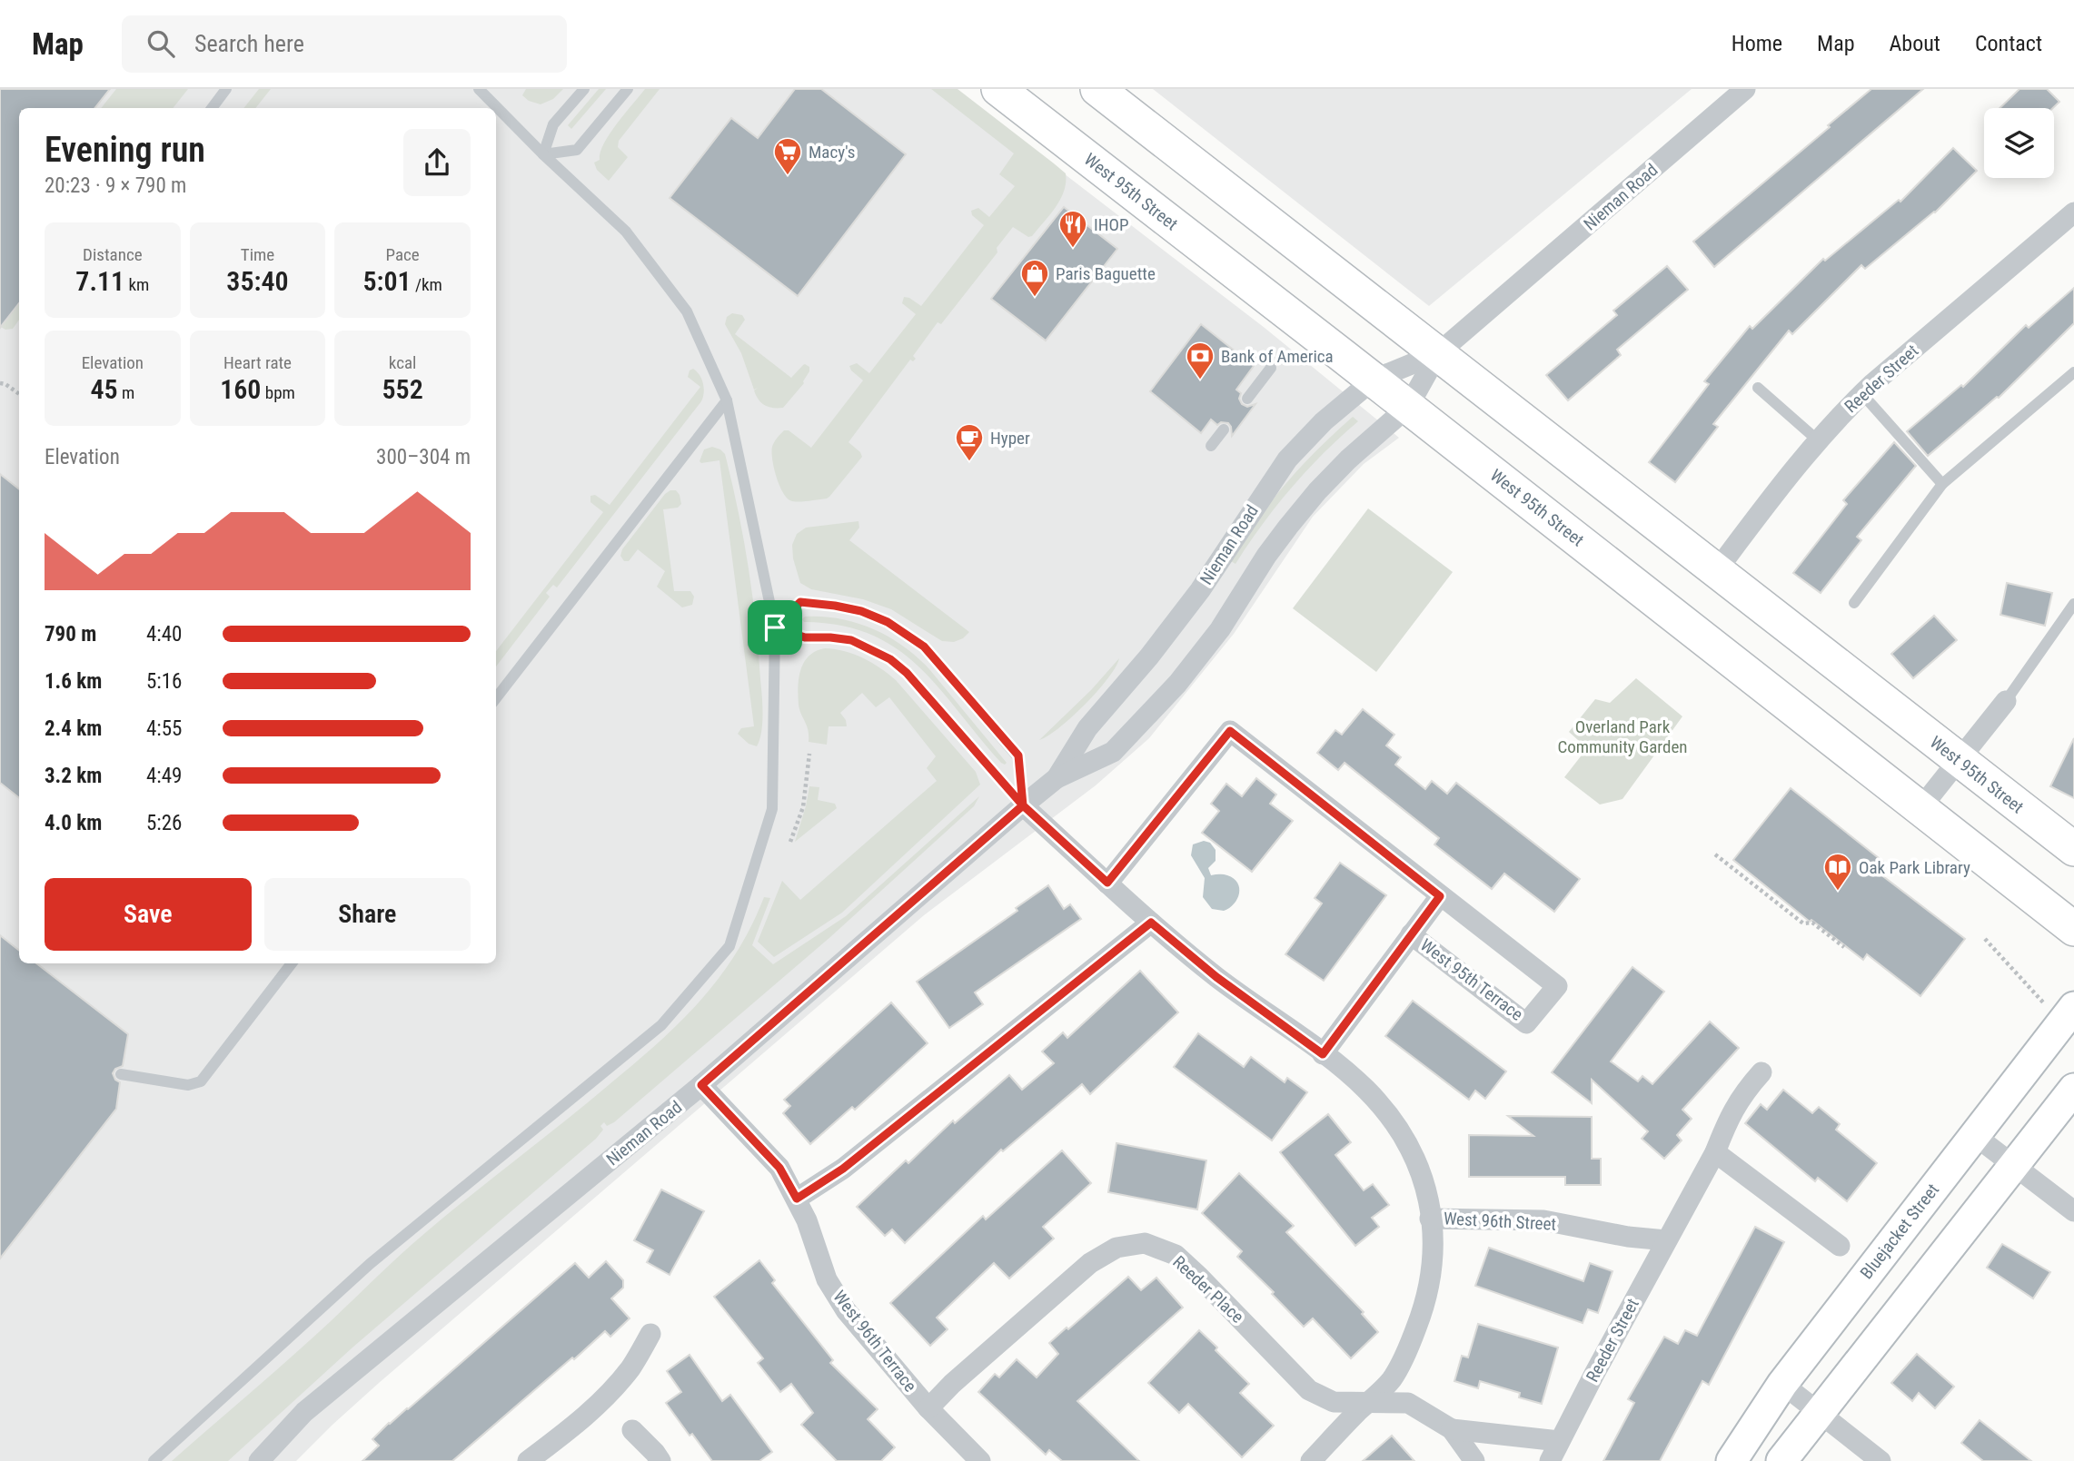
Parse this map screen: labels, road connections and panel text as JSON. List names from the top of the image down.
{
  "streets": {
    "main road": ["West 95th Street"],
    "street": [
      "Nieman Road",
      "Reeder Street",
      "West 95th Terrace",
      "West 96th Street",
      "Bluejacket Street",
      "Reeder Place",
      "West 96th Terrace"
    ]
  },
  "crossings": [
    ["West 95th Street", "Nieman Road"],
    ["West 95th Street", "Reeder Street"],
    ["Nieman Road", "West 96th Street"],
    ["Nieman Road", "West 96th Terrace"],
    ["Reeder Street", "West 96th Street"],
    ["West 95th Terrace", "West 96th Street"],
    ["Reeder Place", "West 96th Terrace"]
  ],
  "parks": ["Overland Park Community Garden"],
  "places": {
    "supermarket": ["Macy's"],
    "restaurant": ["IHOP"],
    "shop": ["Paris Baguette"],
    "bank": ["Bank of America"],
    "cafe": ["Hyper"],
    "library": ["Oak Park Library"]
  },
  "page": {
    "header": "Map",
    "search": "Search here",
    "nav": [
      "Home",
      "Map",
      "About",
      "Contact"
    ],
    "heading": ["Evening run", "20:23 · 9 × 790 m"],
    "stats": [
      ["Distance", "7.11 km"],
      ["Time", "35:40"],
      ["Pace", "5:01 /km"],
      ["Elevation", "45 m"],
      ["Heart rate", "160 bpm"],
      ["kcal", "552"]
    ],
    "chart": ["Elevation", "300–304 m"],
    "list": [
      {
        "name": "790 m",
        "note": "4:40"
      },
      {
        "name": "1.6 km",
        "note": "5:16"
      },
      {
        "name": "2.4 km",
        "note": "4:55"
      },
      {
        "name": "3.2 km",
        "note": "4:49"
      },
      {
        "name": "4.0 km",
        "note": "5:26"
      }
    ],
    "buttons": ["Save", "Share"]
  }
}
